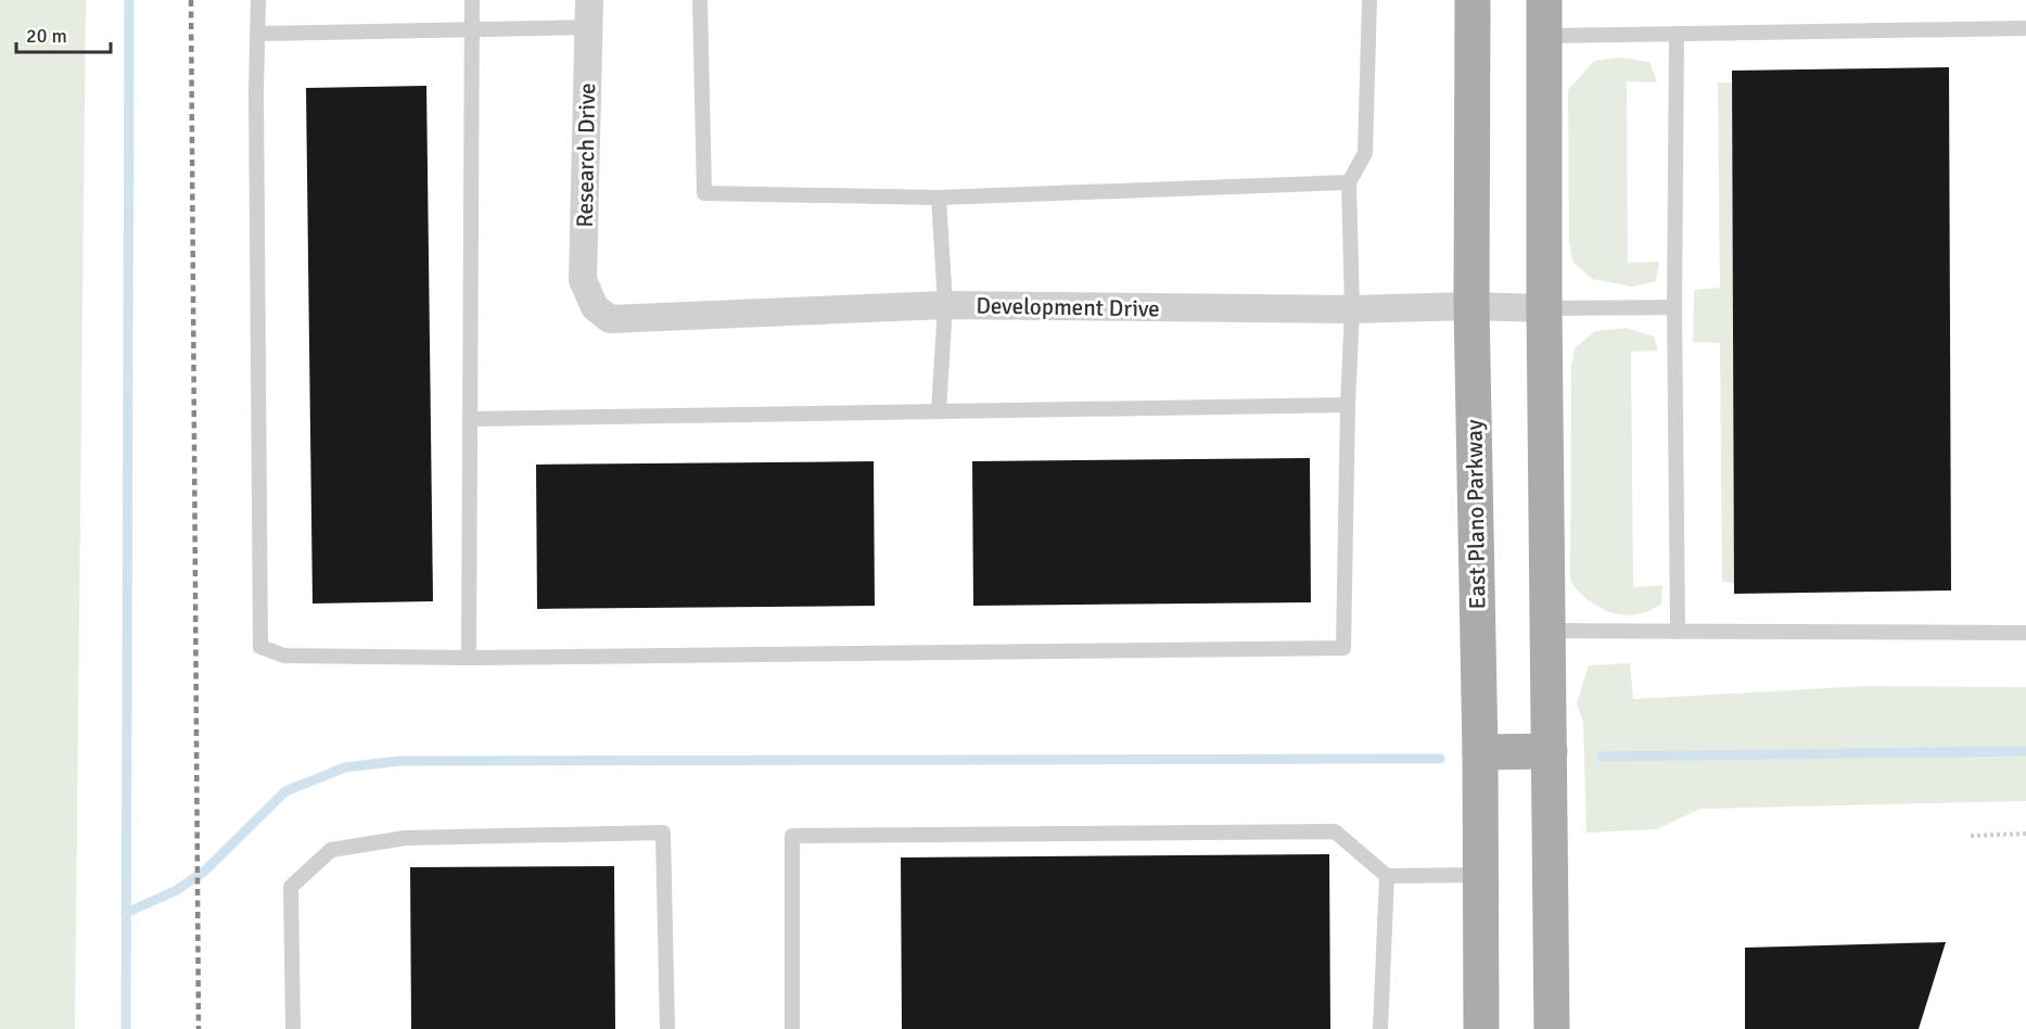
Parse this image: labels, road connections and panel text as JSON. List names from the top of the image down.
{
  "streets": {
    "main road": ["East Plano Parkway"],
    "street": ["Research Drive", "Development Drive"]
  },
  "crossings": [
    ["Research Drive", "Development Drive"],
    ["Development Drive", "East Plano Parkway"]
  ],
  "scale_bar": "20 m"
}
